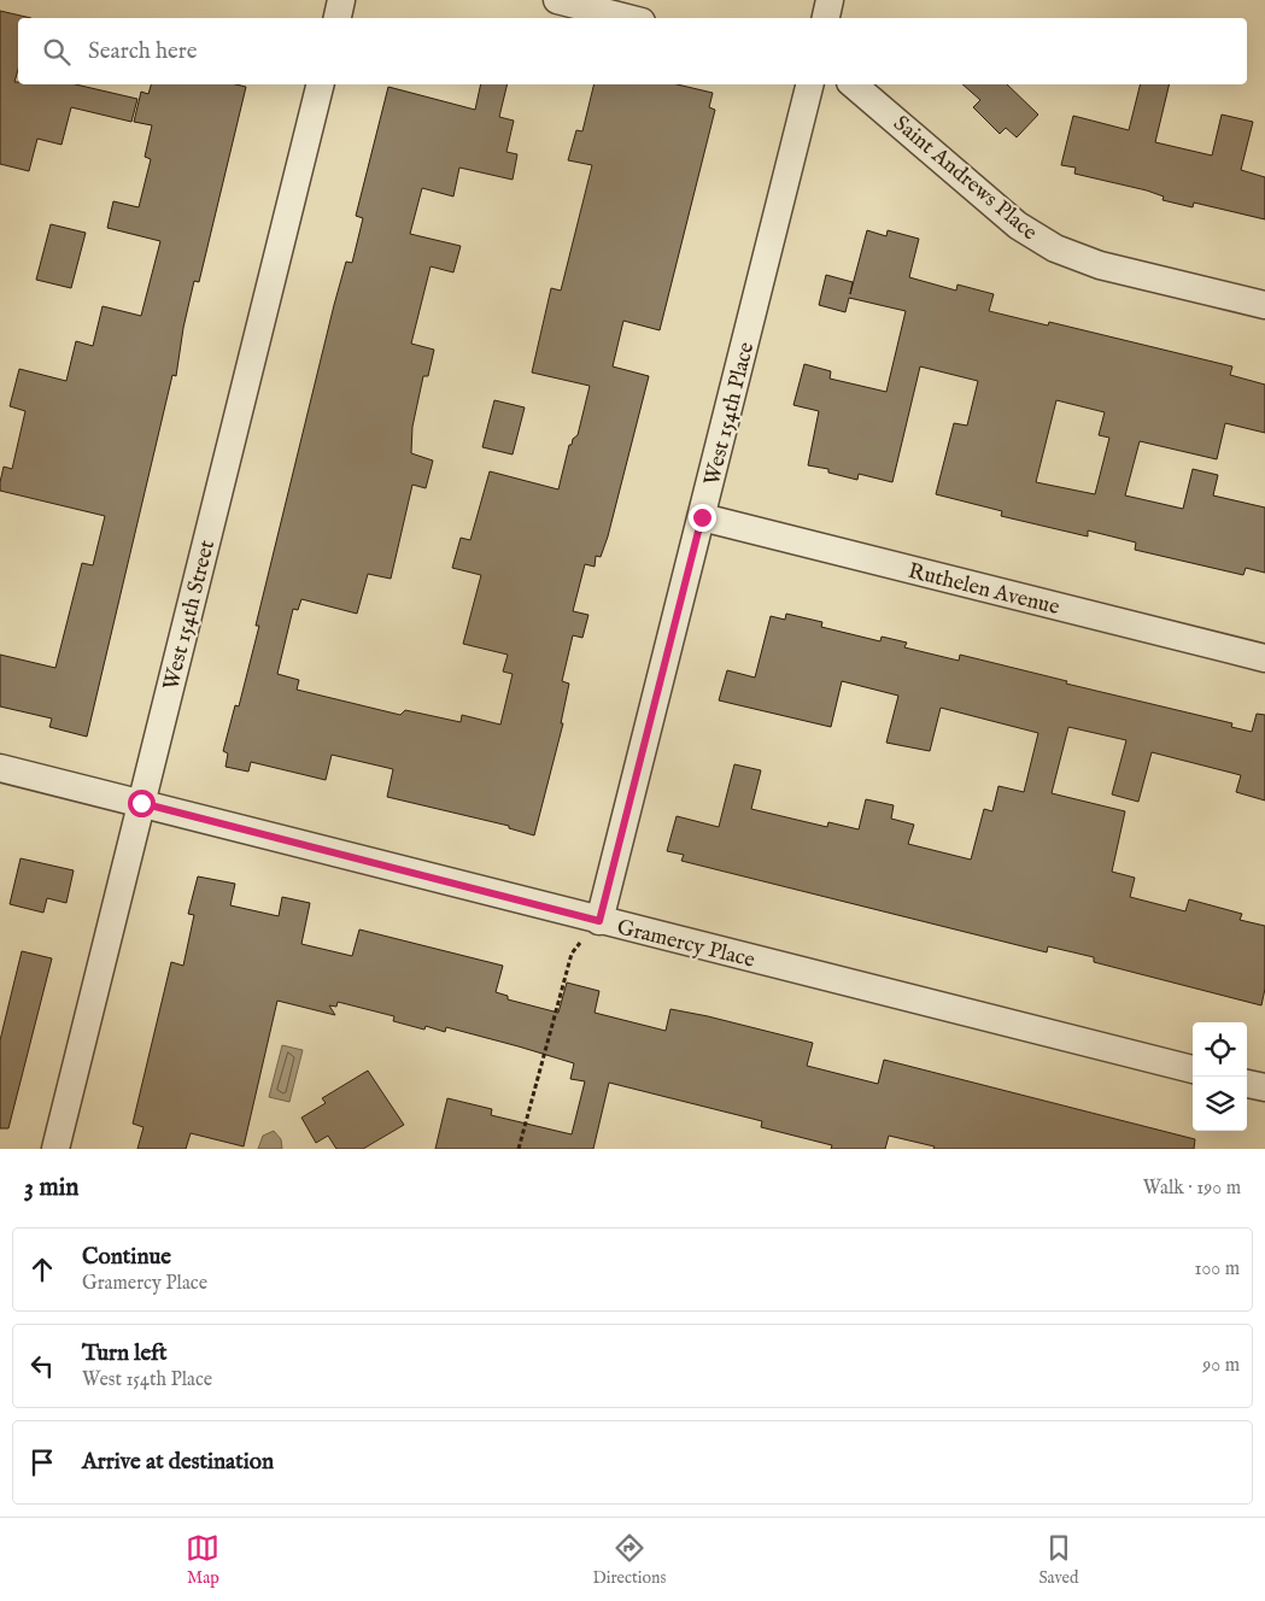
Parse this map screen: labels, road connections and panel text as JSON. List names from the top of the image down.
{
  "streets": {
    "street": [
      "Saint Andrews Place",
      "West 154th Place",
      "Ruthelen Avenue",
      "West 154th Street",
      "Gramercy Place"
    ]
  },
  "crossings": [
    ["West 154th Place", "Ruthelen Avenue"],
    ["West 154th Place", "Gramercy Place"],
    ["West 154th Street", "Gramercy Place"]
  ],
  "page": {
    "search": "Search here",
    "heading": ["3 min", "Walk · 190 m"],
    "list": [
      ["Continue", "Gramercy Place", "100 m"],
      ["Turn left", "West 154th Place", "90 m"],
      "Arrive at destination"
    ],
    "nav": ["Map", "Directions", "Saved"]
  }
}
